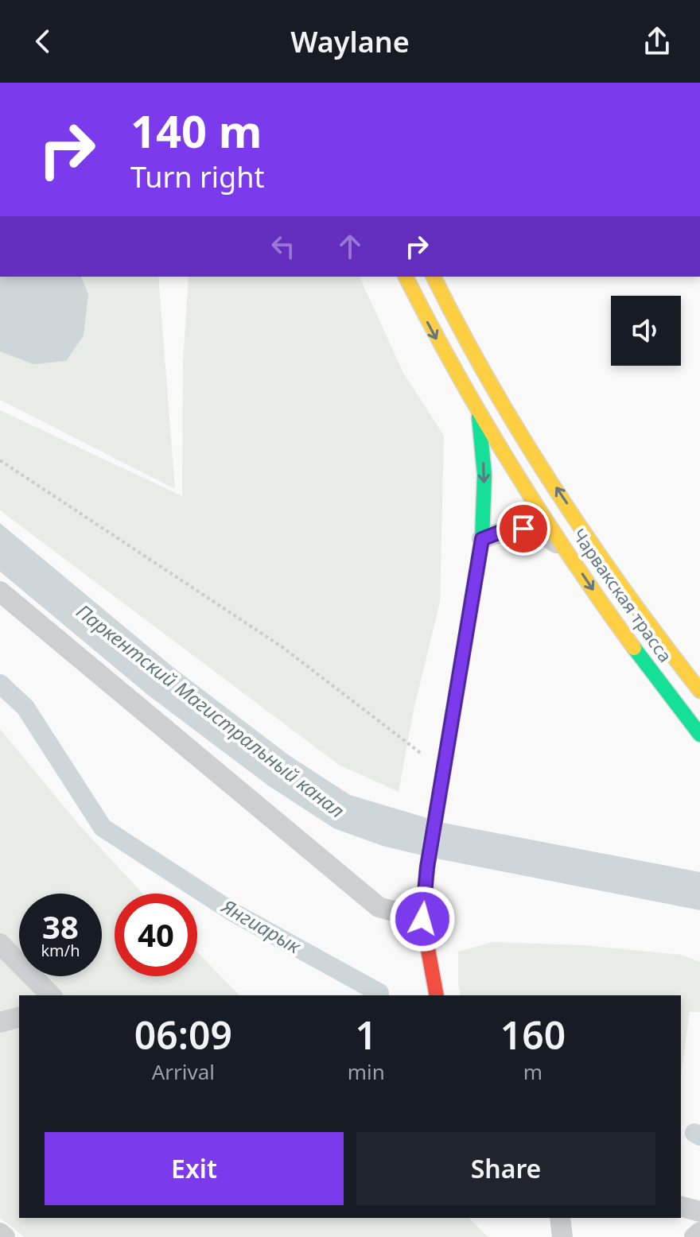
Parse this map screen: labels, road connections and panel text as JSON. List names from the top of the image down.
{
  "streets": {
    "main road": ["Чарвакская трасса"]
  },
  "water": ["Паркентский Магистральный канал", "Янгиарык"],
  "page": {
    "header": "Waylane",
    "turn": ["140 m", "Turn right"],
    "speed": "38 km/h",
    "limit": "40",
    "eta": [
      "06:09",
      "Arrival",
      "1",
      "min",
      "160",
      "m"
    ],
    "buttons": ["Exit", "Share"]
  }
}
